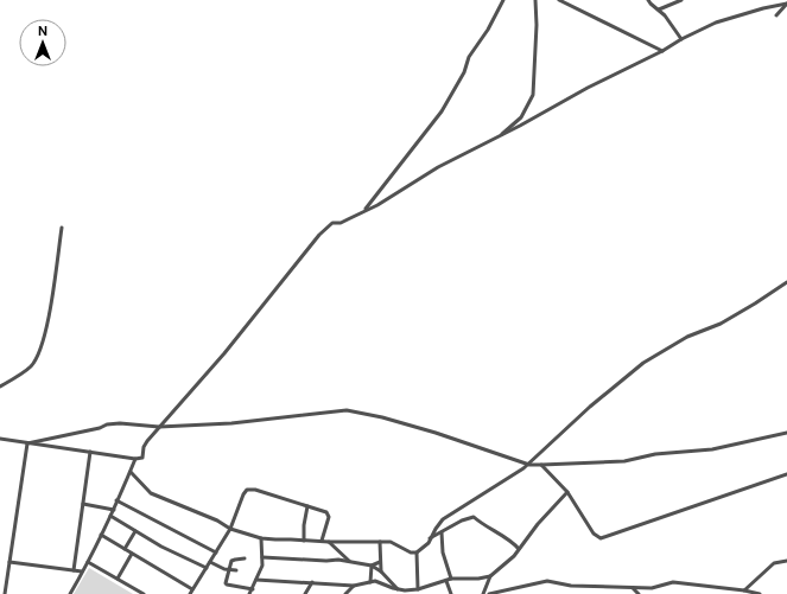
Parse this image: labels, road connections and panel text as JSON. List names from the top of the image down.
{
  "north": "top"
}
